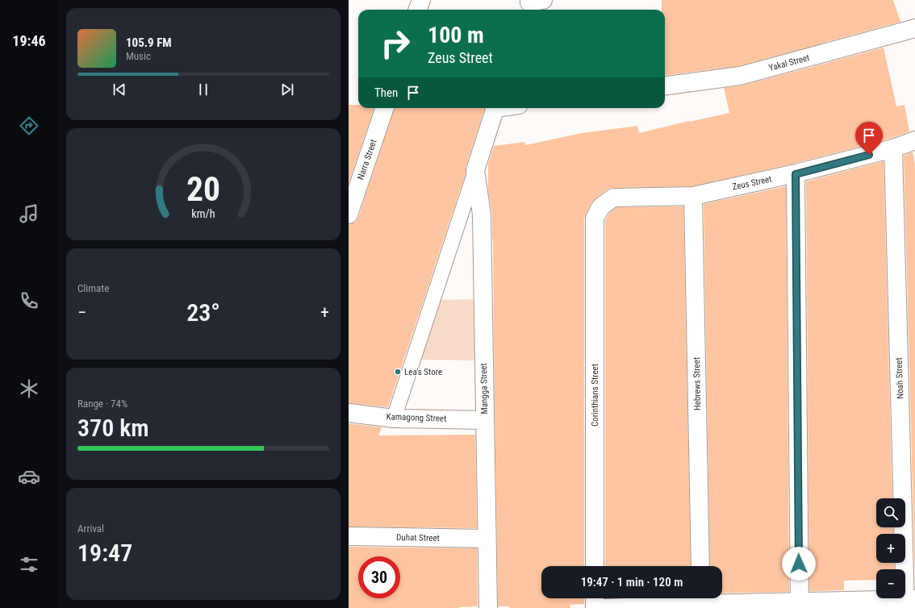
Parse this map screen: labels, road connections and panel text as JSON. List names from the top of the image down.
{
  "streets": {
    "street": [
      "Yakal Street",
      "Narra Street",
      "Zeus Street",
      "Noah Street",
      "Hebrews Street",
      "Mangga Street",
      "Corinthians Street",
      "Kamagong Street",
      "Duhat Street"
    ]
  },
  "crossings": [
    ["Zeus Street", "Noah Street"],
    ["Zeus Street", "Hebrews Street"],
    ["Zeus Street", "Corinthians Street"],
    ["Mangga Street", "Kamagong Street"],
    ["Mangga Street", "Duhat Street"]
  ],
  "places": ["Lea's Store"],
  "page": {
    "tabs": "19:46",
    "turn": ["100 m", "Zeus Street"],
    "song": ["105.9 FM", "Music"],
    "then": "Then",
    "tile": [
      "Climate",
      ["Range · 74%", "370 km"],
      ["Arrival", "19:47"]
    ],
    "heat": ["−", "23°", "+"],
    "map_buttons": ["+", "−"],
    "limit": "30",
    "trip": "19:47 · 1 min · 120 m",
    "gauge": ["20", "km/h"]
  }
}
